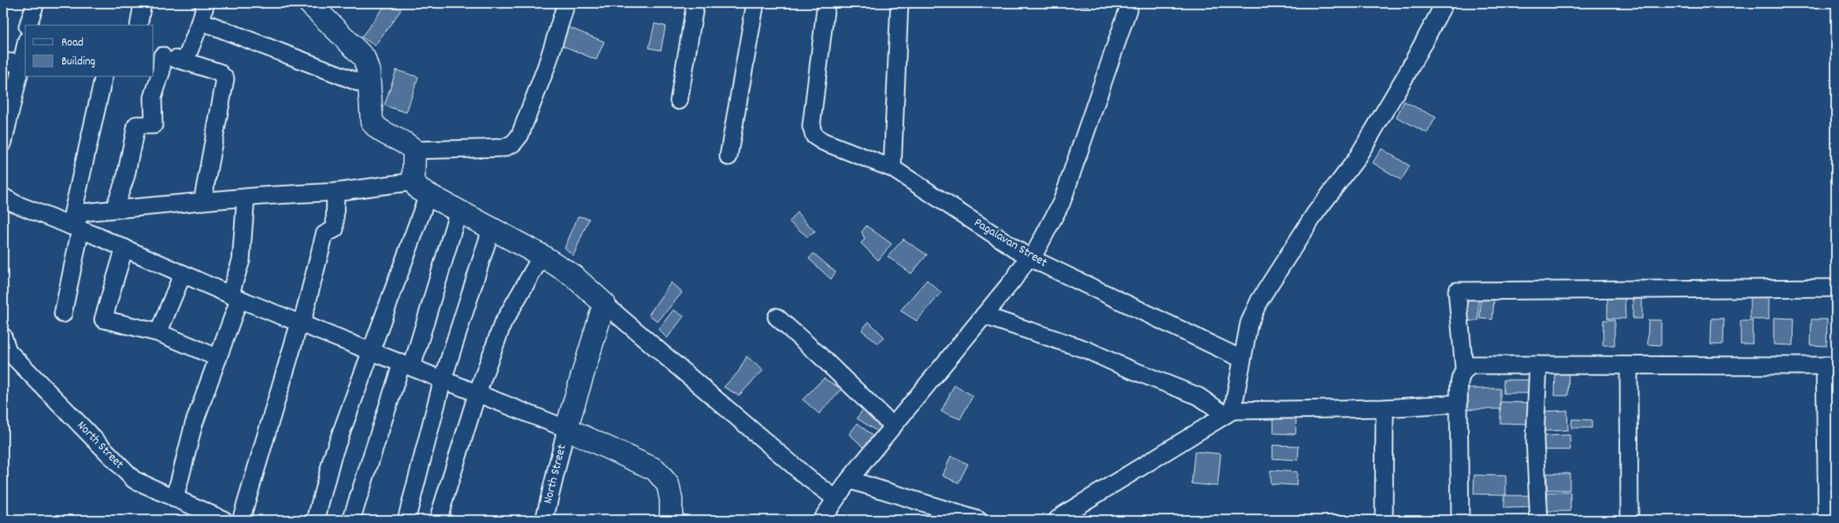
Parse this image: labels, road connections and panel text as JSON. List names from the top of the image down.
{
  "streets": {
    "street": ["Pagalavan Street", "North Street"]
  },
  "legend": ["Road", "Building"]
}
